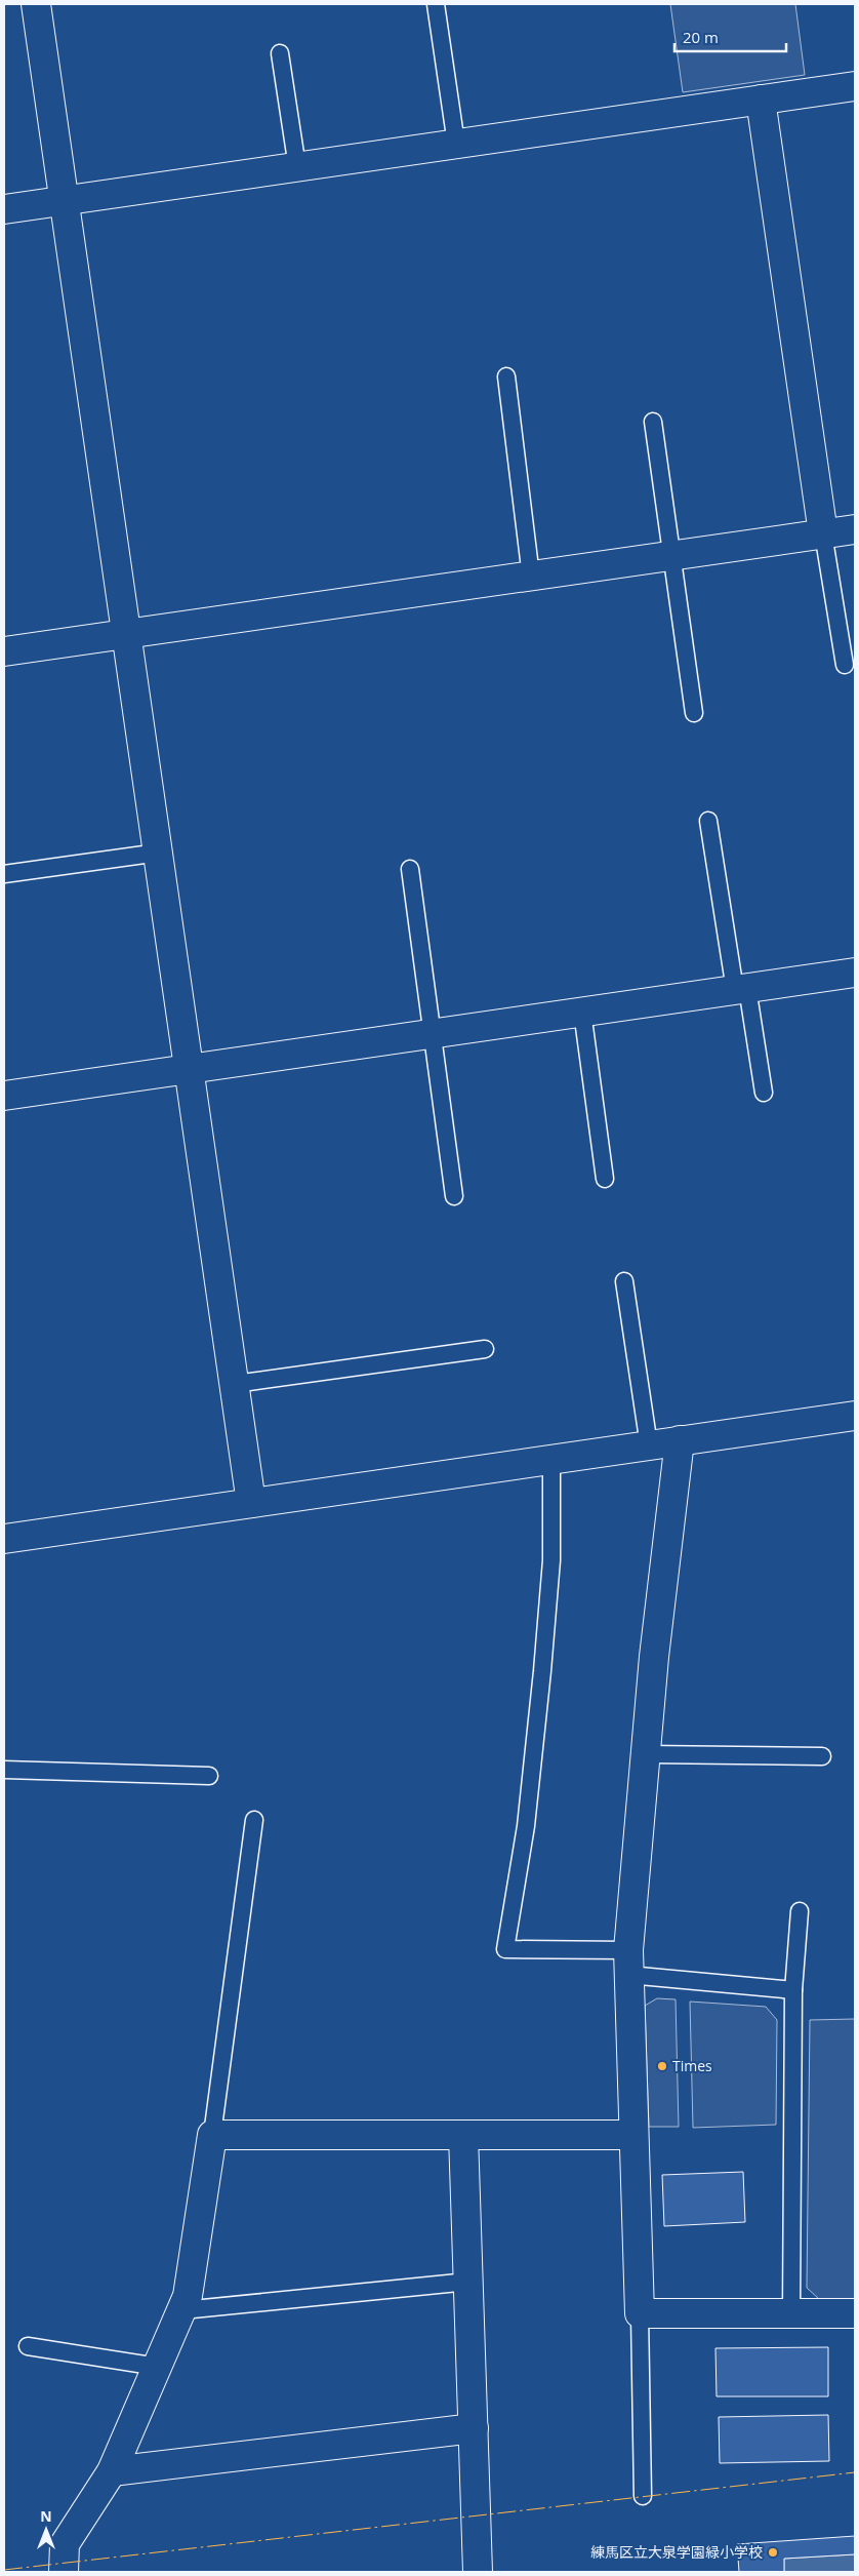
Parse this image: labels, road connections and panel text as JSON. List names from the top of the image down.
{
  "places": ["Times", "練馬区立大泉学園緑小学校"],
  "scale_bar": "20 m",
  "north": "top"
}
